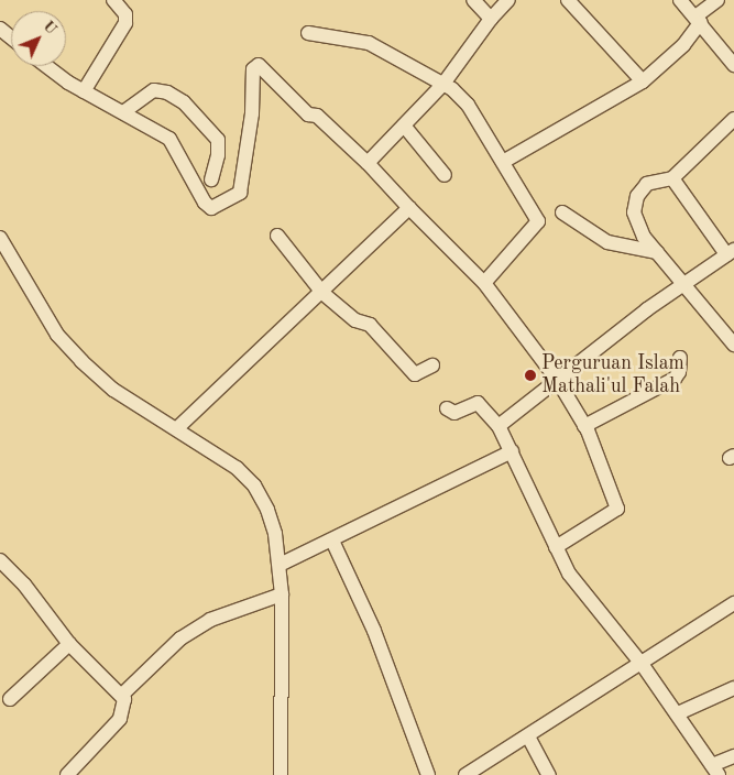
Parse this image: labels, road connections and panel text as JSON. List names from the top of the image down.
{
  "places": ["Perguruan Islam Mathali'ul Falah"],
  "north": "top right"
}
